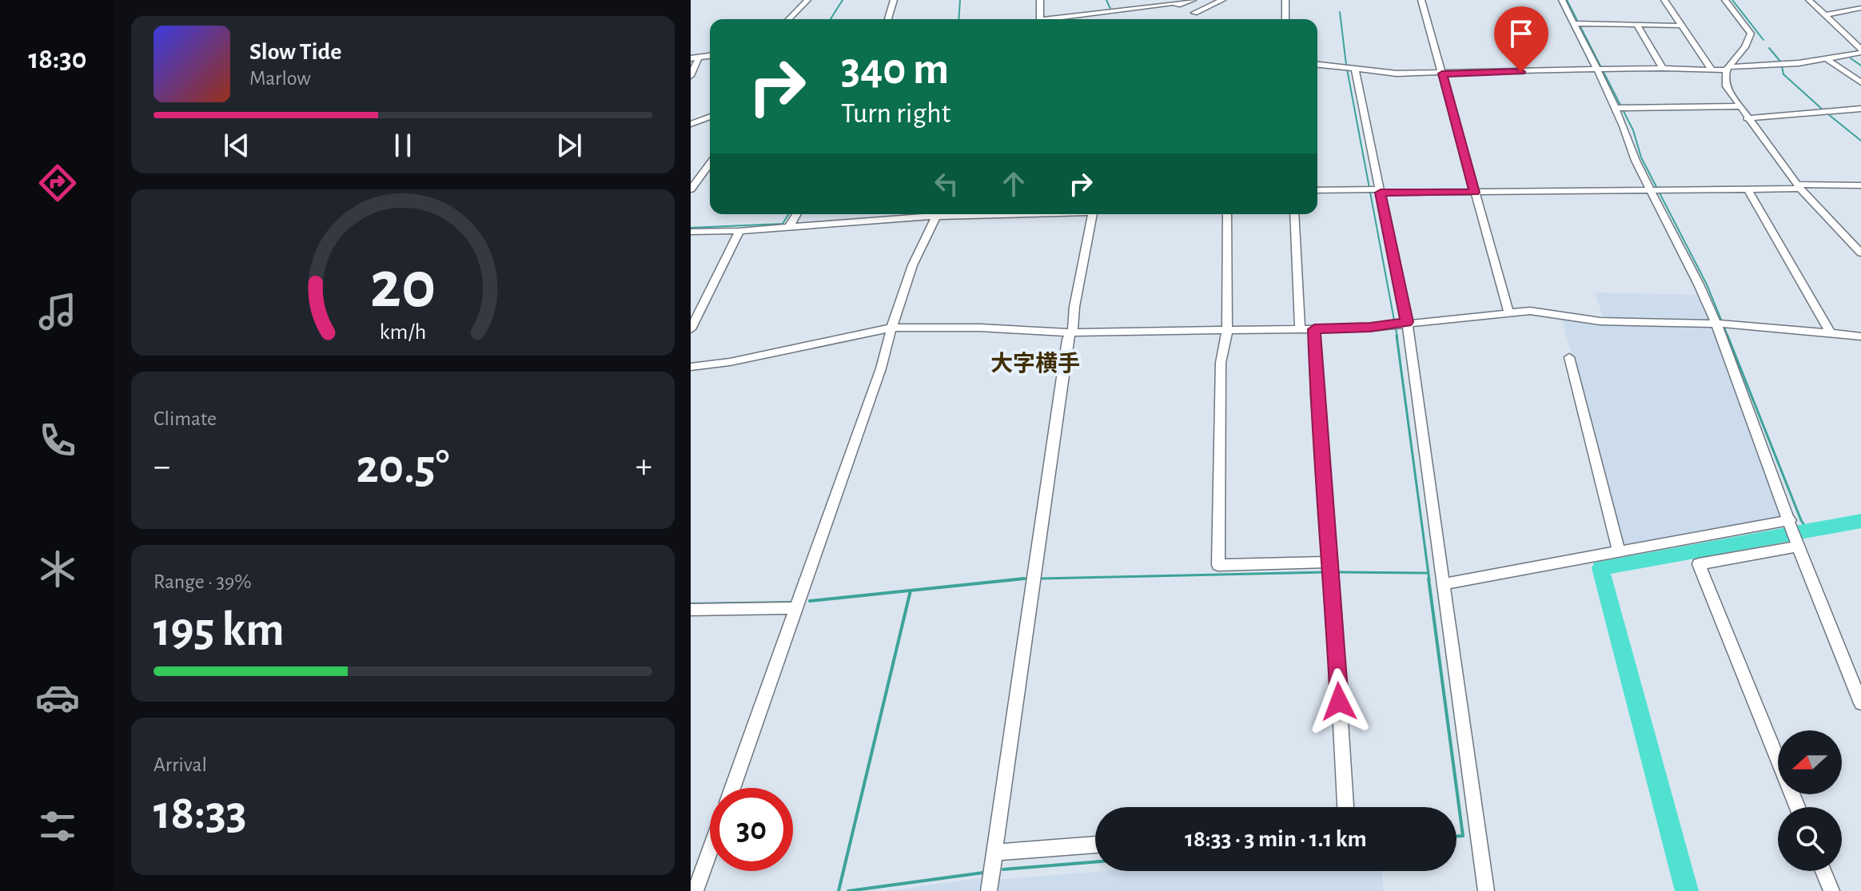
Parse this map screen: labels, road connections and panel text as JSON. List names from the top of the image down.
{
  "districts": ["大字横手"],
  "north": "left",
  "page": {
    "tabs": "18:30",
    "turn": ["340 m", "Turn right"],
    "song": ["Slow Tide", "Marlow"],
    "tile": [
      "Climate",
      ["Range · 39%", "195 km"],
      ["Arrival", "18:33"]
    ],
    "heat": ["−", "20.5°", "+"],
    "limit": "30",
    "trip": "18:33 · 3 min · 1.1 km",
    "gauge": ["20", "km/h"]
  }
}
